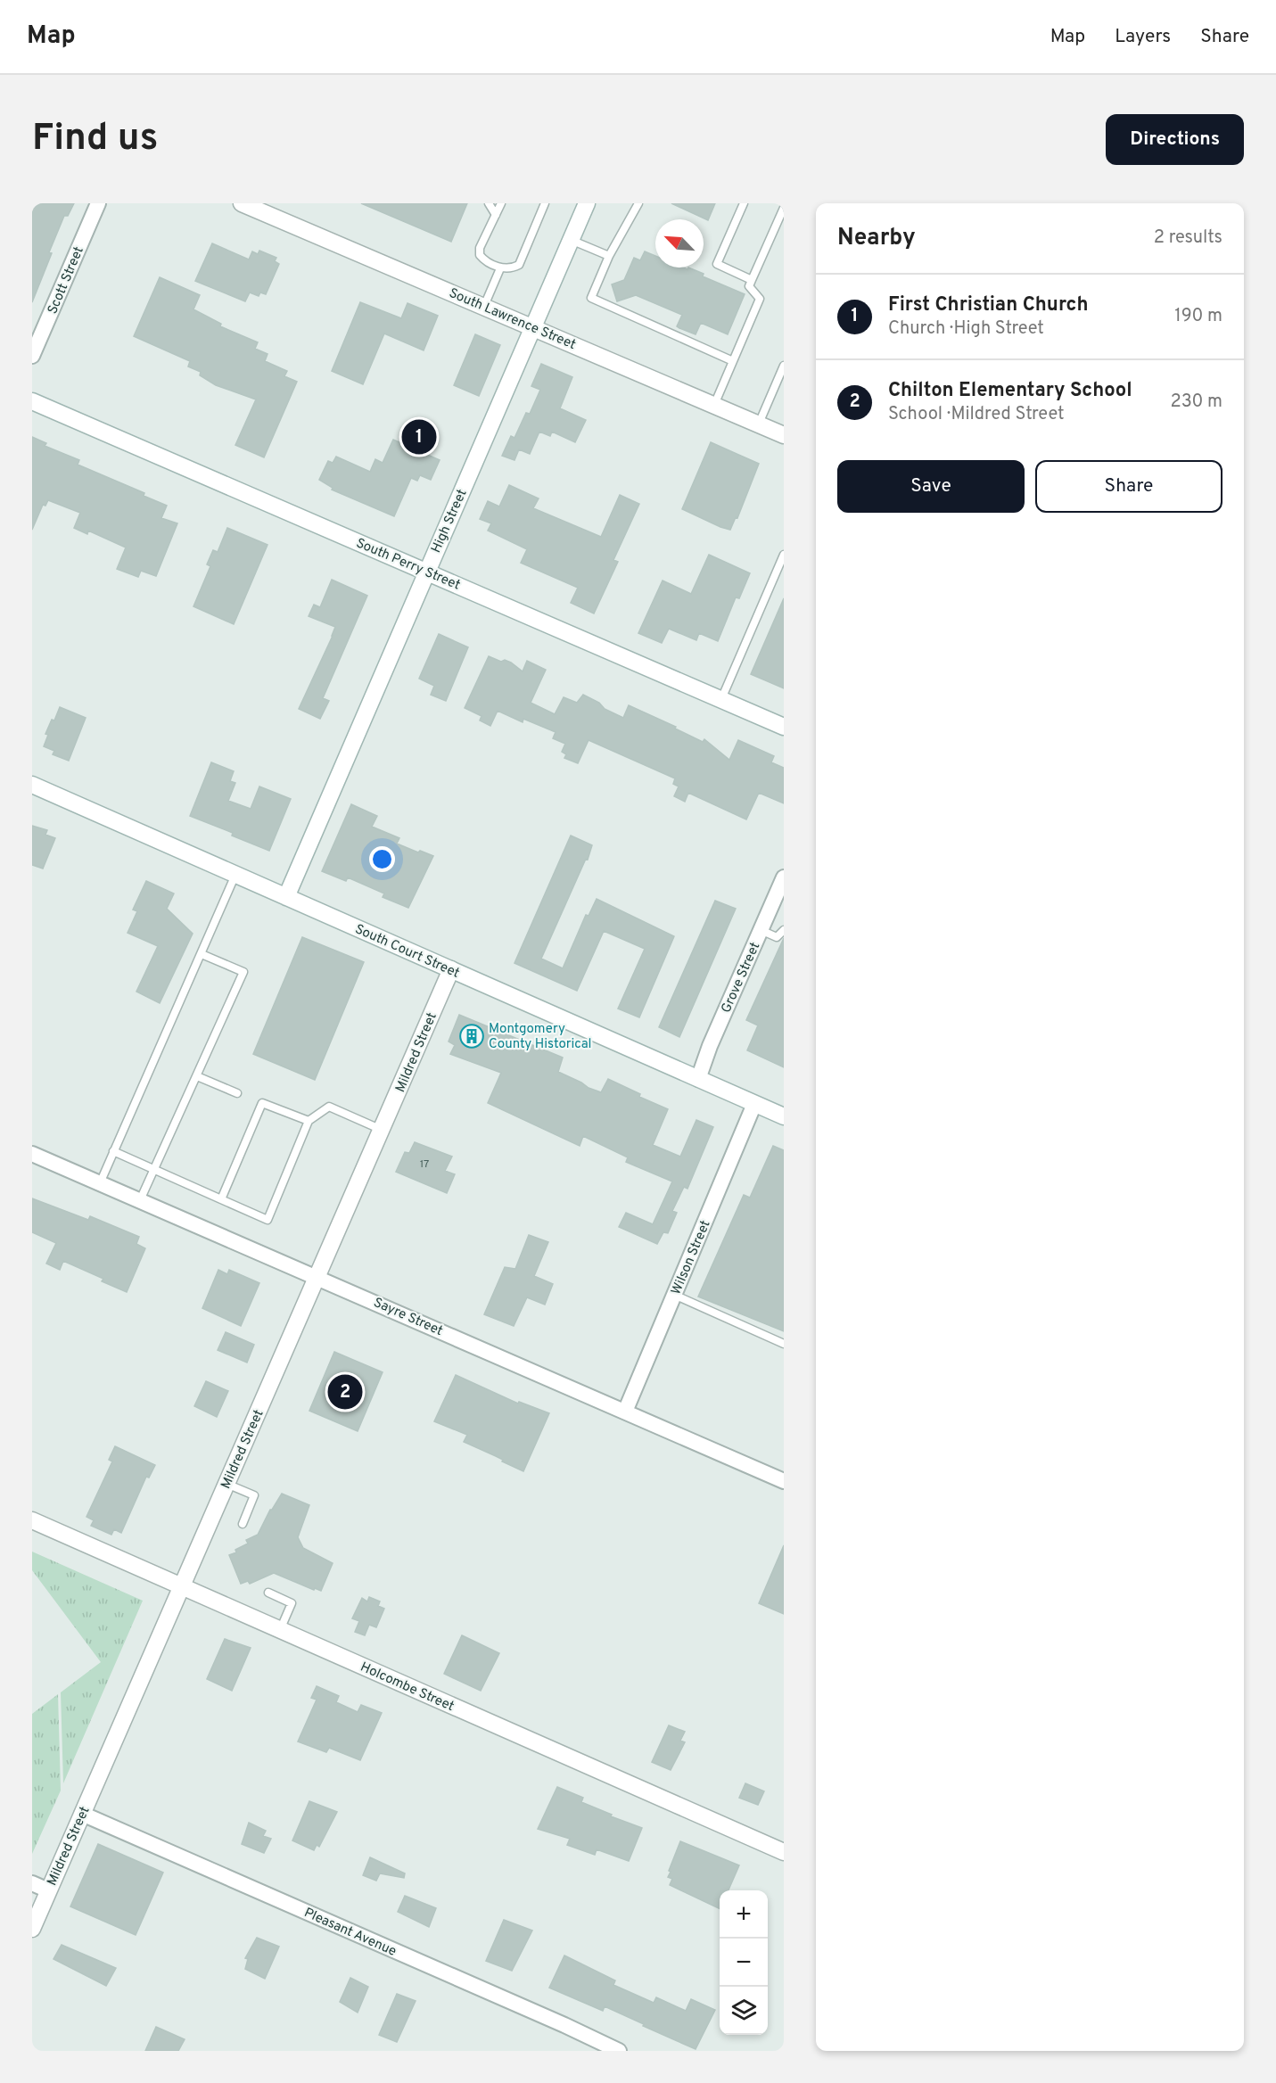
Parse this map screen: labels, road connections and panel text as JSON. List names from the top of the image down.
{
  "streets": {
    "street": [
      "Scott Street",
      "South Lawrence Street",
      "High Street",
      "South Perry Street",
      "South Court Street",
      "Grove Street",
      "Mildred Street",
      "Wilson Street",
      "Sayre Street",
      "Holcombe Street",
      "Pleasant Avenue"
    ]
  },
  "crossings": [
    ["South Lawrence Street", "High Street"],
    ["High Street", "South Perry Street"],
    ["High Street", "South Court Street"],
    ["South Court Street", "Grove Street"],
    ["South Court Street", "Mildred Street"],
    ["South Court Street", "Wilson Street"],
    ["Mildred Street", "Sayre Street"],
    ["Mildred Street", "Holcombe Street"],
    ["Mildred Street", "Pleasant Avenue"],
    ["Wilson Street", "Sayre Street"]
  ],
  "places": {
    "building": ["Montgomery County Historical"]
  },
  "house_numbers": ["17"],
  "north": "top left",
  "page": {
    "header": "Map",
    "nav": ["Map", "Layers", "Share"],
    "buttons": [
      "Directions",
      ["Save", "Share"]
    ],
    "title": "Find us",
    "heading": ["Nearby", "2 results"],
    "list": [
      {
        "mark": "1",
        "name": "First Christian Church",
        "note": "Church · High Street",
        "value": "190 m"
      },
      {
        "mark": "2",
        "name": "Chilton Elementary School",
        "note": "School · Mildred Street",
        "value": "230 m"
      }
    ],
    "pins": ["1", "2"],
    "map_buttons": ["+", "−"]
  }
}
